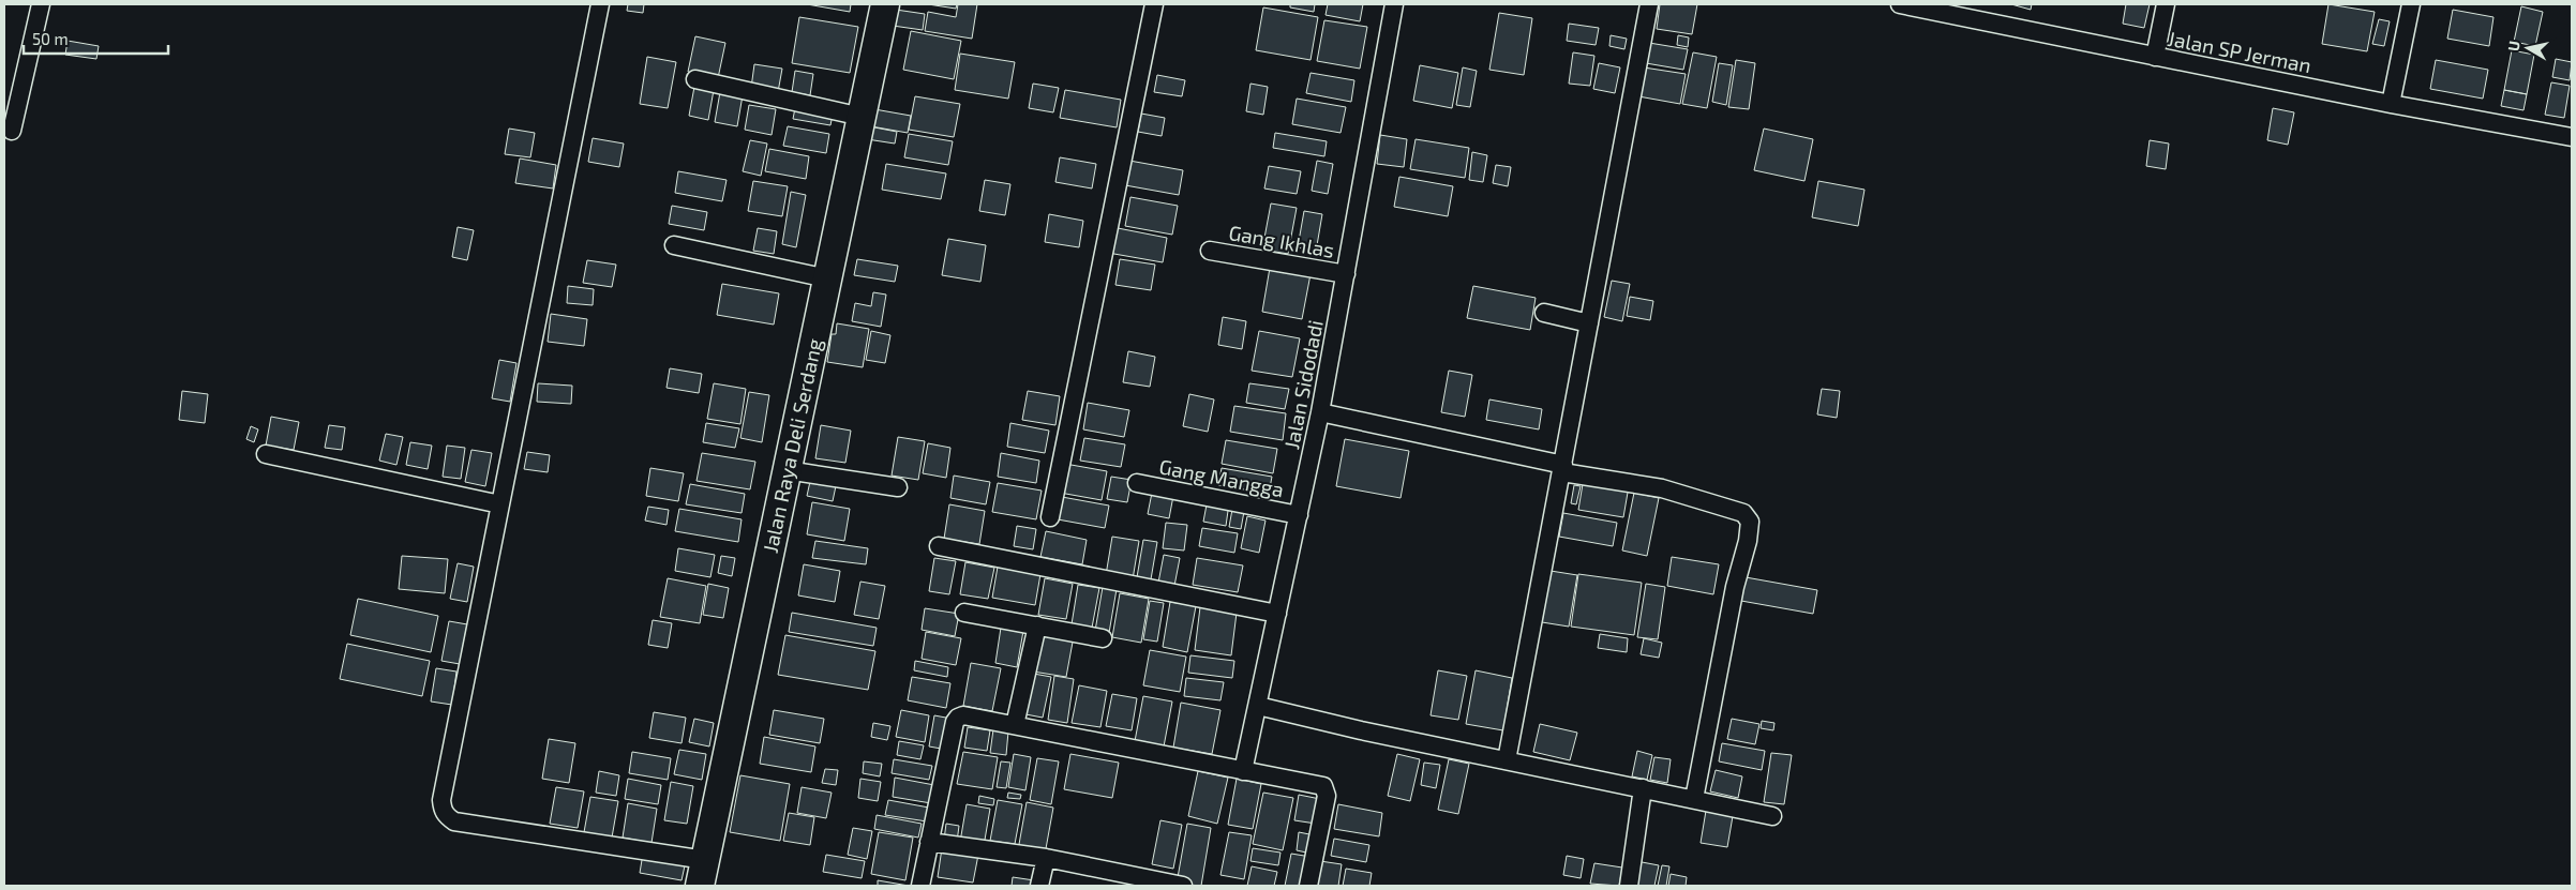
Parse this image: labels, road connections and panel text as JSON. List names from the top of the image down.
{
  "streets": {
    "main road": ["Jalan Raya Deli Serdang"],
    "street": [
      "Jalan SP Jerman",
      "Gang Ikhlas",
      "Jalan Sidodadi",
      "Gang Mangga"
    ]
  },
  "crossings": [
    ["Gang Ikhlas", "Jalan Sidodadi"],
    ["Jalan Sidodadi", "Gang Mangga"]
  ],
  "scale_bar": "50 m",
  "north": "left"
}
